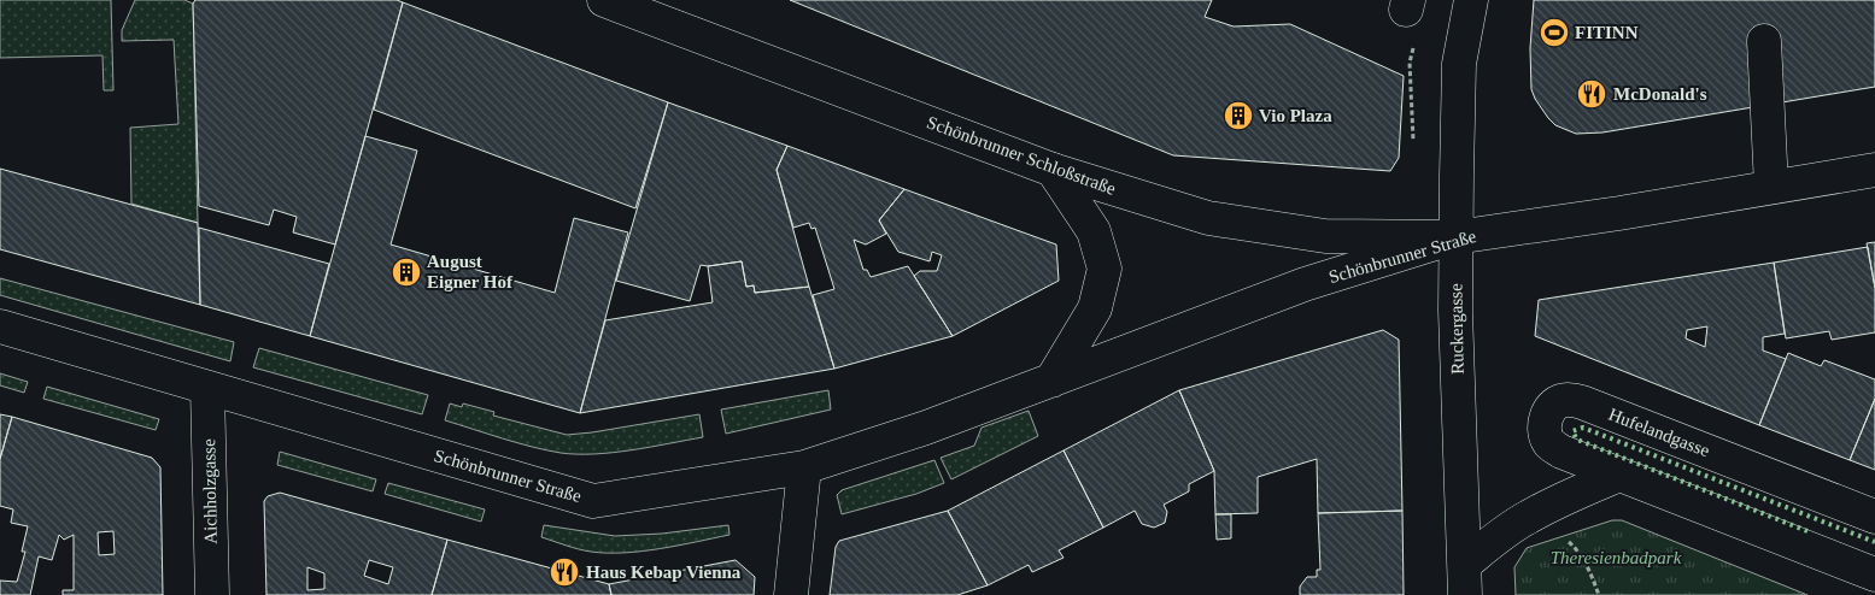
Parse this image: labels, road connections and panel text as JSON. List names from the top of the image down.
{
  "streets": {
    "street": [
      "Schönbrunner Schloßstraße",
      "Schönbrunner Straße",
      "Ruckergasse",
      "Hufelandgasse",
      "Aichholzgasse"
    ]
  },
  "crossings": [
    ["Schönbrunner Schloßstraße", "Schönbrunner Straße"],
    ["Schönbrunner Schloßstraße", "Ruckergasse"],
    ["Schönbrunner Straße", "Ruckergasse"],
    ["Schönbrunner Straße", "Aichholzgasse"]
  ],
  "parks": ["Theresienbadpark"],
  "places": {
    "sports": ["FITINN"],
    "restaurant": ["McDonald's", "Haus Kebap Vienna"],
    "building": ["Vio Plaza", "August Eigner Hof"]
  }
}
